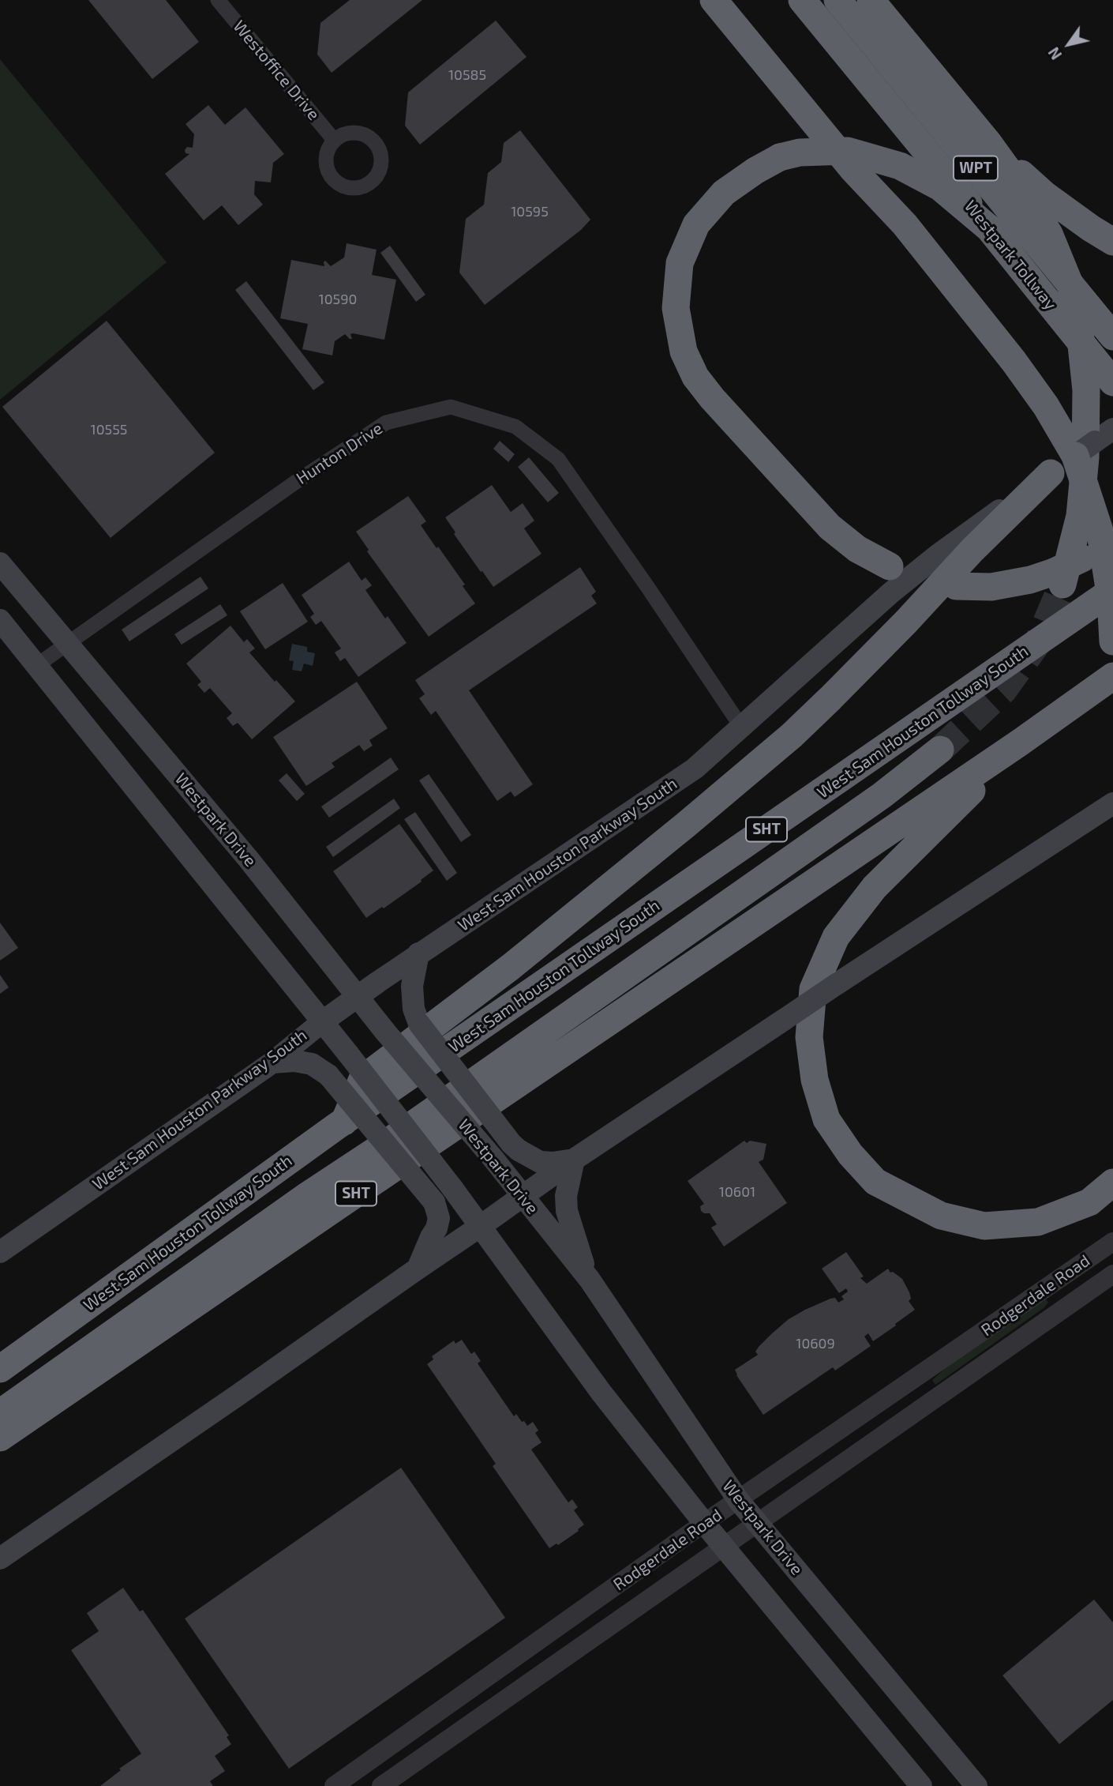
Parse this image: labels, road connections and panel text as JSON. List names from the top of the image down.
{
  "streets": {
    "highway": [
      "WPT",
      "Westpark Tollway",
      "West Sam Houston Tollway South",
      "SHT"
    ],
    "main road": ["Westpark Drive", "West Sam Houston Parkway South"],
    "street": ["Westoffice Drive", "Hunton Drive", "Rodgerdale Road"]
  },
  "crossings": [
    ["Hunton Drive", "Westpark Drive"],
    ["Hunton Drive", "West Sam Houston Parkway South"],
    ["Westpark Drive", "West Sam Houston Parkway South"],
    ["Westpark Drive", "Rodgerdale Road"]
  ],
  "house_numbers": [
    "10585",
    "10595",
    "10590",
    "10555",
    "10601",
    "10609"
  ],
  "north": "bottom left"
}
